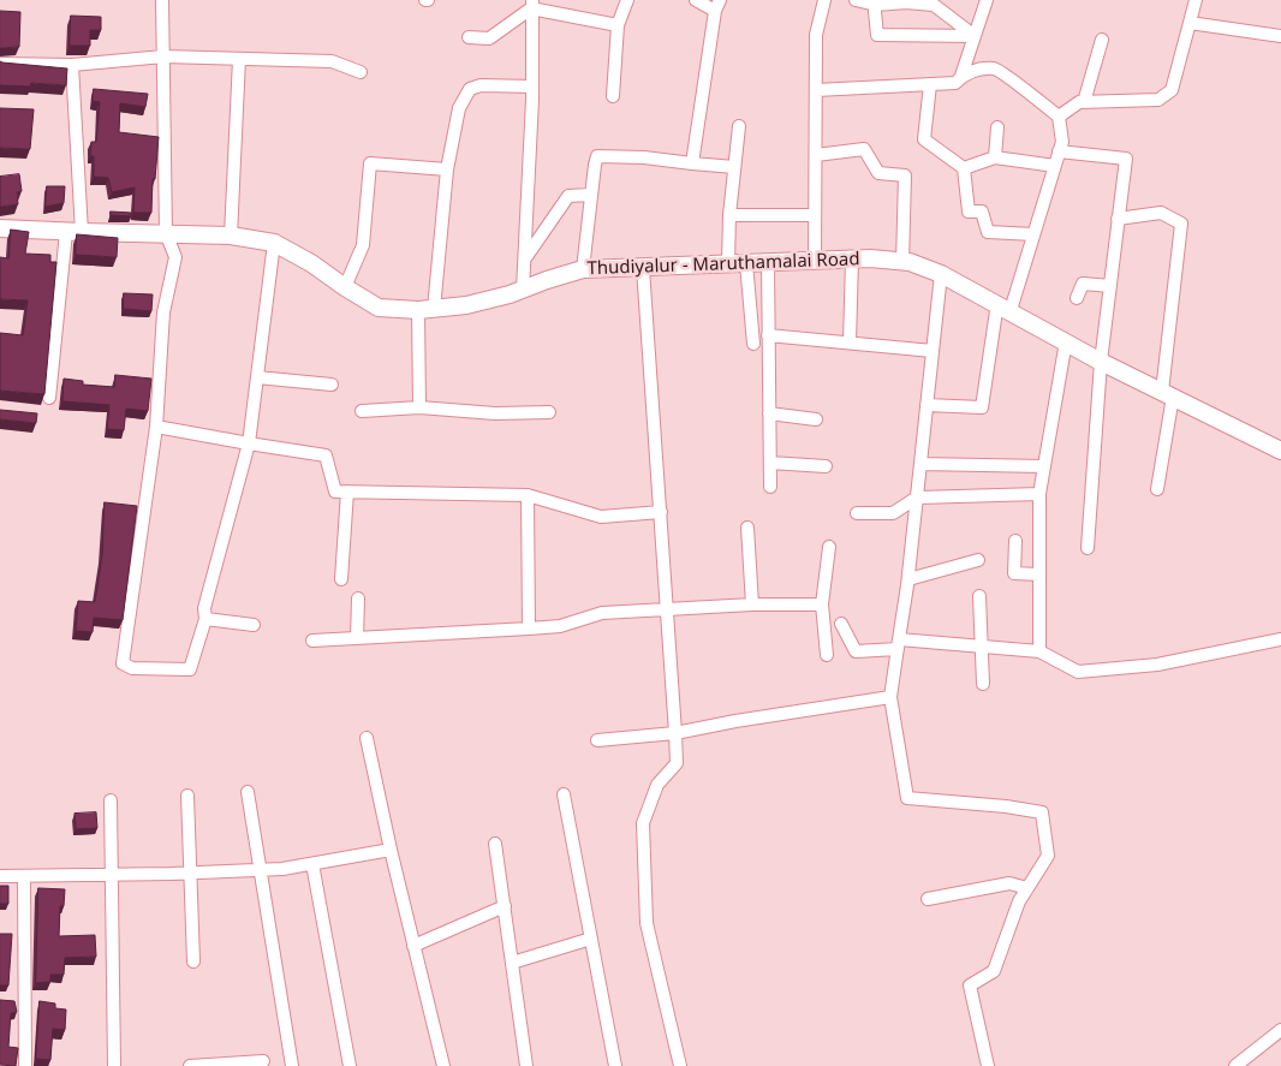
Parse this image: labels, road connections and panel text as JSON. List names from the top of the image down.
{
  "streets": {
    "main road": ["Thudiyalur - Maruthamalai Road"]
  }
}
